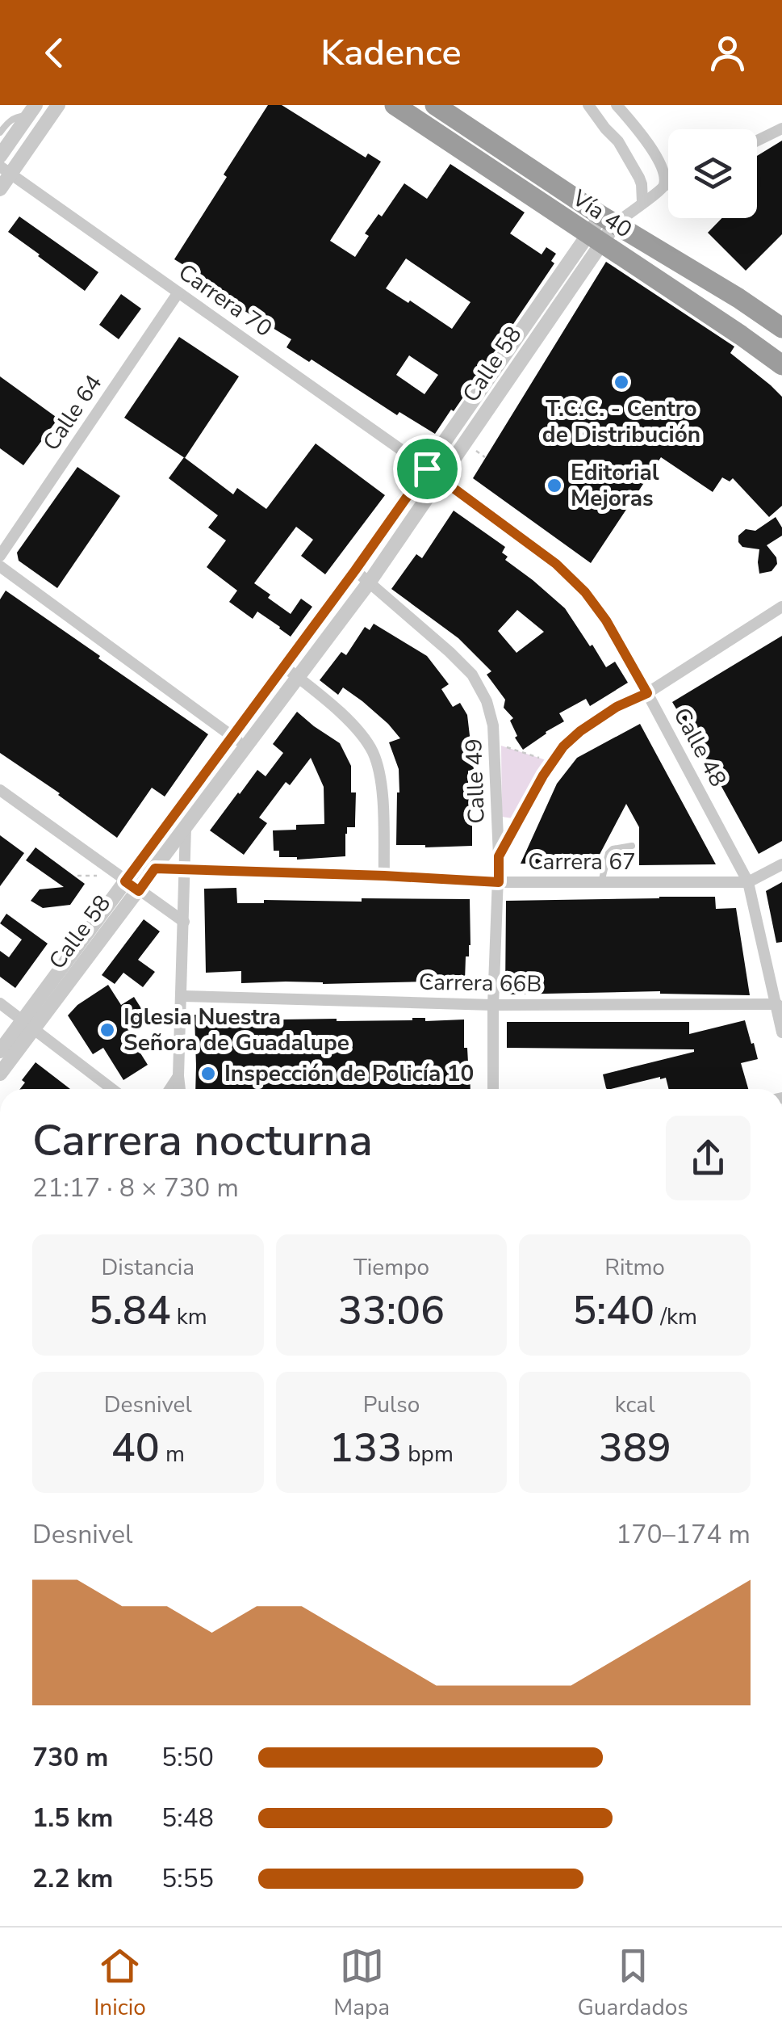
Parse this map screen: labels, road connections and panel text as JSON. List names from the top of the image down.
{
  "streets": {
    "highway": ["Vía 40"],
    "street": [
      "Carrera 70",
      "Calle 58",
      "Calle 64",
      "Calle 48",
      "Calle 49",
      "Carrera 67",
      "Carrera 66B"
    ]
  },
  "crossings": [
    ["Vía 40", "Calle 58"],
    ["Carrera 70", "Calle 58"],
    ["Carrera 70", "Calle 64"],
    ["Carrera 70", "Calle 48"],
    ["Calle 58", "Calle 48"],
    ["Calle 58", "Calle 49"],
    ["Calle 58", "Carrera 67"],
    ["Calle 48", "Carrera 67"],
    ["Calle 48", "Carrera 66B"],
    ["Calle 49", "Carrera 67"],
    ["Calle 49", "Carrera 66B"]
  ],
  "places": [
    "T.C.C. - Centro de Distribución",
    "Editorial Mejoras",
    "Iglesia Nuestra Señora de Guadalupe",
    "Inspección de Policía 10"
  ],
  "page": {
    "header": "Kadence",
    "heading": ["Carrera nocturna", "21:17 · 8 × 730 m"],
    "stats": [
      ["Distancia", "5.84 km"],
      ["Tiempo", "33:06"],
      ["Ritmo", "5:40 /km"],
      ["Desnivel", "40 m"],
      ["Pulso", "133 bpm"],
      ["kcal", "389"]
    ],
    "chart": ["Desnivel", "170–174 m"],
    "list": [
      {
        "name": "730 m",
        "note": "5:50"
      },
      {
        "name": "1.5 km",
        "note": "5:48"
      },
      {
        "name": "2.2 km",
        "note": "5:55"
      }
    ],
    "tabs": ["Inicio", "Mapa", "Guardados"]
  }
}
